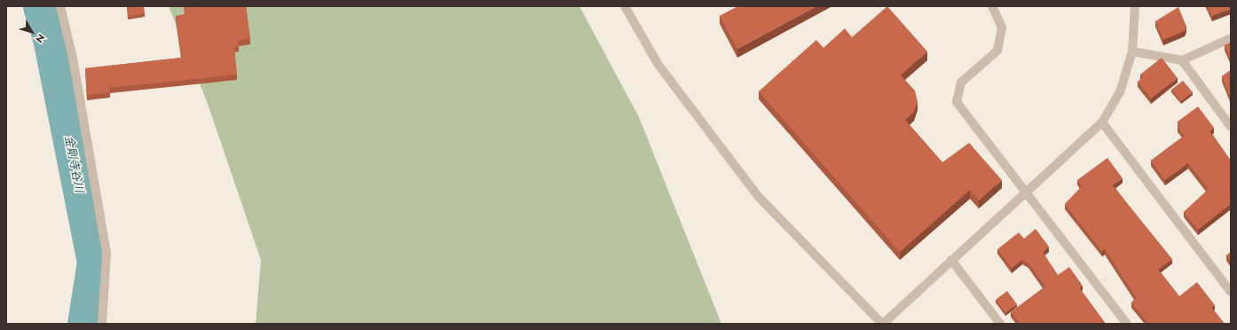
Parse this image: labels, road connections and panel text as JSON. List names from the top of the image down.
{
  "water": ["金剛寺谷川"],
  "north": "bottom right"
}
